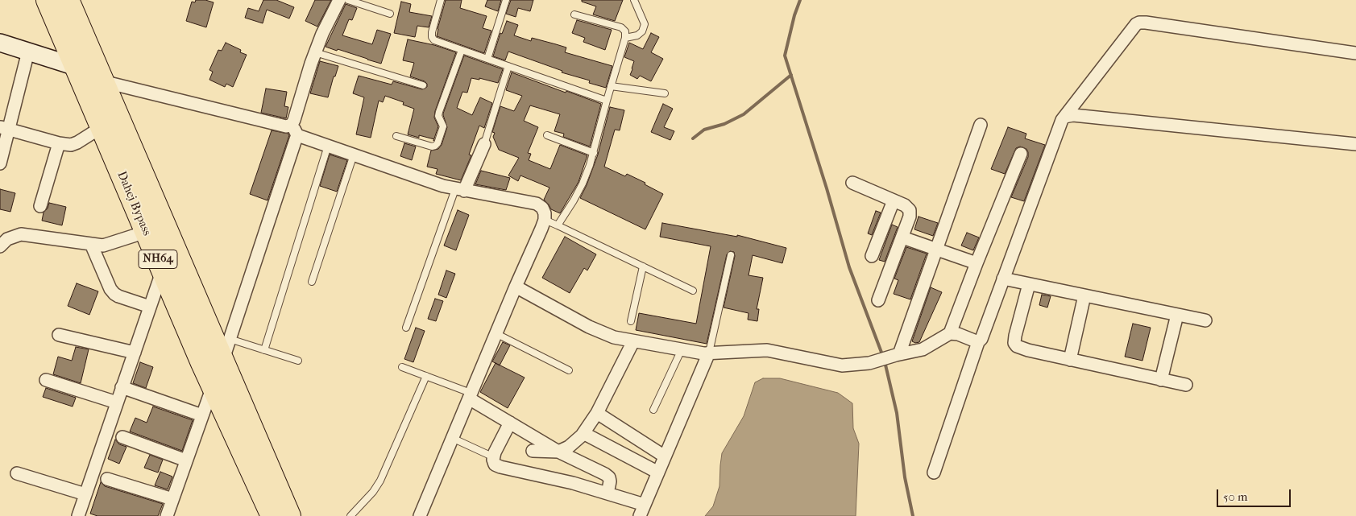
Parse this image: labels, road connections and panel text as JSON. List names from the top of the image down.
{
  "streets": {
    "highway": ["Dahej Bypass", "NH64"]
  },
  "scale_bar": "50 m"
}
